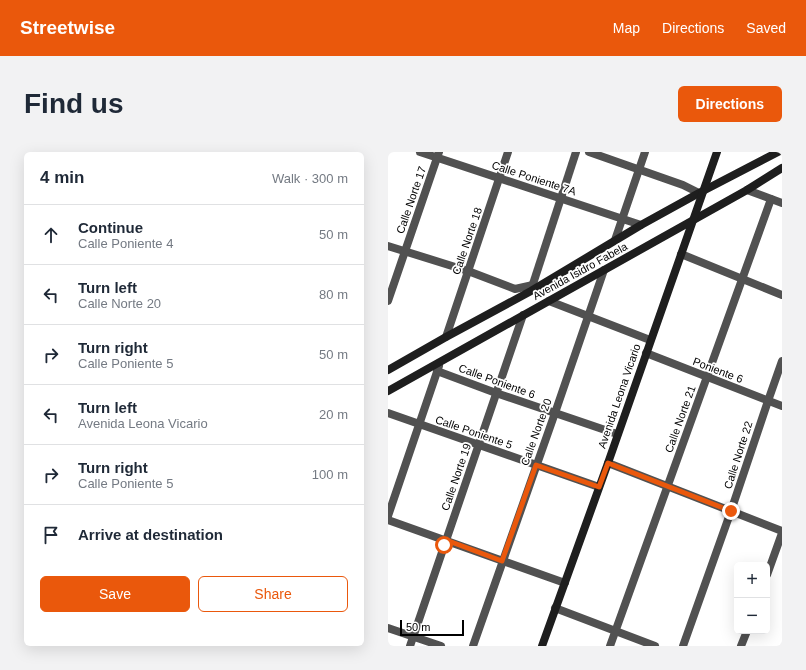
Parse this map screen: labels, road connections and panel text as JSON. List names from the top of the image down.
{
  "streets": {
    "street": [
      "Calle Poniente 7A",
      "Calle Norte 17",
      "Calle Norte 18",
      "Avenida Isidro Fabela",
      "Poniente 6",
      "Calle Poniente 6",
      "Avenida Leona Vicario",
      "Calle Norte 21",
      "Calle Poniente 5",
      "Calle Norte 20",
      "Calle Norte 22",
      "Calle Norte 19"
    ]
  },
  "crossings": [
    ["Calle Poniente 7A", "Calle Norte 17"],
    ["Calle Poniente 7A", "Calle Norte 18"],
    ["Calle Poniente 7A", "Avenida Isidro Fabela"],
    ["Calle Norte 18", "Avenida Isidro Fabela"],
    ["Avenida Isidro Fabela", "Avenida Leona Vicario"],
    ["Avenida Isidro Fabela", "Calle Norte 20"],
    ["Avenida Isidro Fabela", "Calle Norte 19"],
    ["Poniente 6", "Avenida Leona Vicario"],
    ["Poniente 6", "Calle Norte 21"],
    ["Poniente 6", "Calle Norte 22"],
    ["Calle Poniente 6", "Avenida Leona Vicario"],
    ["Calle Poniente 6", "Calle Norte 20"],
    ["Calle Poniente 6", "Calle Norte 19"],
    ["Avenida Leona Vicario", "Calle Poniente 5"],
    ["Calle Poniente 5", "Calle Norte 20"],
    ["Calle Poniente 5", "Calle Norte 19"]
  ],
  "scale_bar": "50 m",
  "page": {
    "header": "Streetwise",
    "nav": ["Map", "Directions", "Saved"],
    "buttons": [
      "Directions",
      ["Save", "Share"]
    ],
    "title": "Find us",
    "heading": ["4 min", "Walk · 300 m"],
    "list": [
      ["Continue", "Calle Poniente 4", "50 m"],
      ["Turn left", "Calle Norte 20", "80 m"],
      ["Turn right", "Calle Poniente 5", "50 m"],
      ["Turn left", "Avenida Leona Vicario", "20 m"],
      ["Turn right", "Calle Poniente 5", "100 m"],
      "Arrive at destination"
    ],
    "map_buttons": ["+", "−"],
    "scale": "50 m"
  }
}
